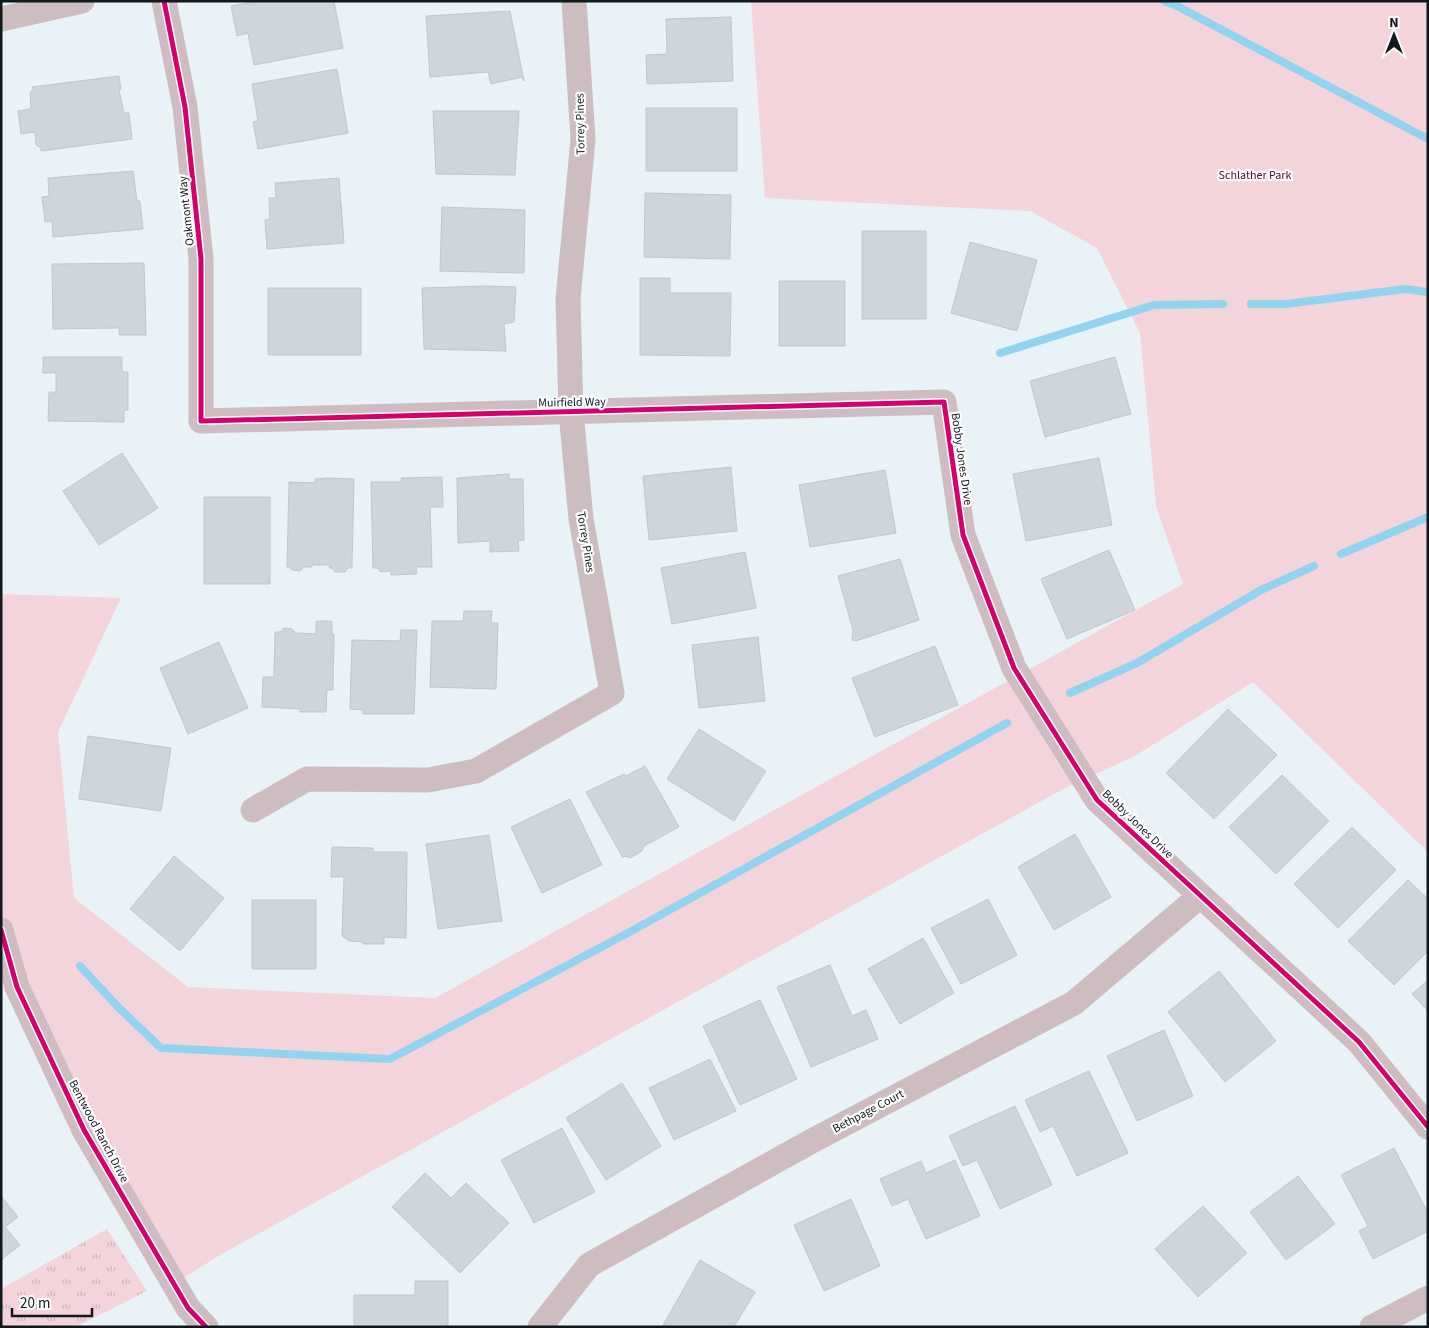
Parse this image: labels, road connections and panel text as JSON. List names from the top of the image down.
{
  "streets": {
    "street": [
      "Torrey Pines",
      "Oakmont Way",
      "Muirfield Way",
      "Bobby Jones Drive",
      "Bethpage Court",
      "Bentwood Ranch Drive"
    ]
  },
  "crossings": [
    ["Torrey Pines", "Muirfield Way"],
    ["Oakmont Way", "Muirfield Way"],
    ["Muirfield Way", "Bobby Jones Drive"],
    ["Bobby Jones Drive", "Bethpage Court"]
  ],
  "parks": ["Schlather Park"],
  "scale_bar": "20 m",
  "north": "top"
}
